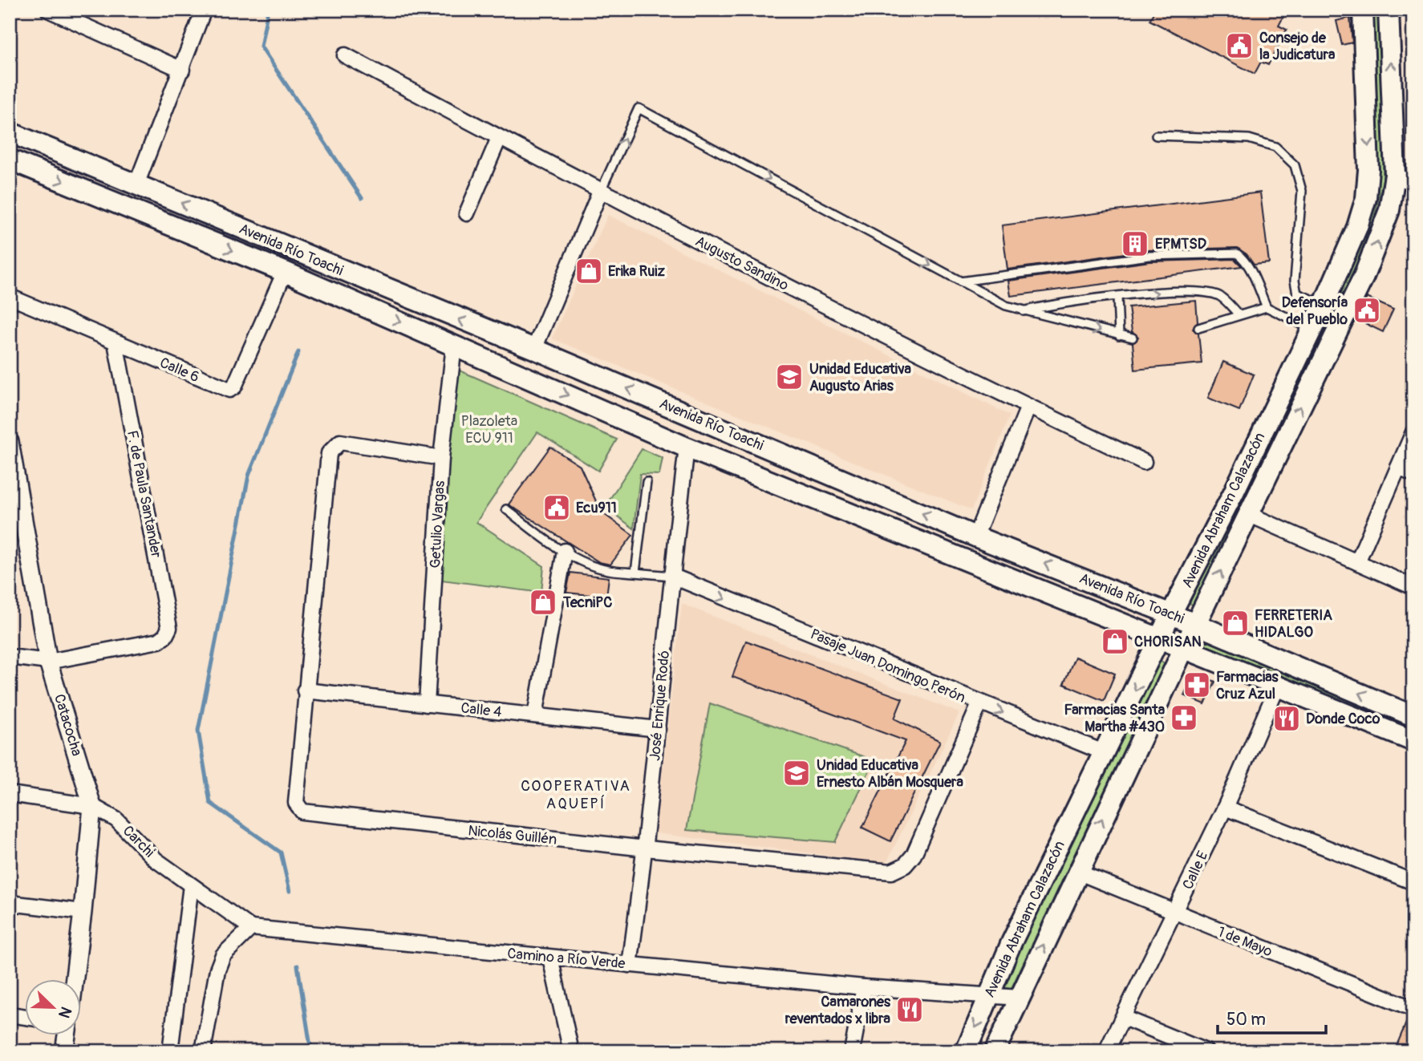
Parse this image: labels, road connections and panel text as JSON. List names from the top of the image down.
{
  "streets": {
    "main road": ["Avenida Río Toachi", "Avenida Abraham Calazacón"],
    "street": [
      "Augusto Sandino",
      "Calle 6",
      "F. de Paula Santander",
      "Getulio Vargas",
      "Pasaje Juan Domingo Perón",
      "José Enrique Rodó",
      "Calle 4",
      "Catacocha",
      "Nicolás Guillén",
      "Carchi",
      "Calle E",
      "1 de Mayo",
      "Camino a Río Verde"
    ]
  },
  "crossings": [
    ["Avenida Río Toachi", "Calle 6"],
    ["Avenida Río Toachi", "Avenida Abraham Calazacón"],
    ["Avenida Río Toachi", "Getulio Vargas"],
    ["Avenida Río Toachi", "José Enrique Rodó"],
    ["Avenida Río Toachi", "Calle E"],
    ["Calle 6", "F. de Paula Santander"],
    ["F. de Paula Santander", "Catacocha"],
    ["Avenida Abraham Calazacón", "Pasaje Juan Domingo Perón"],
    ["Avenida Abraham Calazacón", "1 de Mayo"],
    ["Avenida Abraham Calazacón", "Camino a Río Verde"],
    ["Getulio Vargas", "Calle 4"],
    ["Getulio Vargas", "Nicolás Guillén"],
    ["Pasaje Juan Domingo Perón", "José Enrique Rodó"],
    ["Pasaje Juan Domingo Perón", "Nicolás Guillén"],
    ["José Enrique Rodó", "Calle 4"],
    ["José Enrique Rodó", "Nicolás Guillén"],
    ["José Enrique Rodó", "Camino a Río Verde"],
    ["Calle 4", "Nicolás Guillén"],
    ["Catacocha", "Carchi"],
    ["Carchi", "Camino a Río Verde"],
    ["Calle E", "1 de Mayo"]
  ],
  "one_way": ["Pasaje Juan Domingo Perón"],
  "districts": ["COOPERATIVA AQUEPÍ"],
  "parks": ["Plazoleta ECU 911"],
  "places": {
    "public building": ["Consejo de la Judicatura", "Defensoría del Pueblo", "Ecu911"],
    "building": ["EPMTSD"],
    "shop": [
      "Erika Ruiz",
      "TecniPC",
      "FERRETERIA HIDALGO",
      "CHORISAN"
    ],
    "school or university": ["Unidad Educativa Augusto Arias", "Unidad Educativa Ernesto Albán Mosquera"],
    "pharmacy": ["Farmacias Cruz Azul", "Farmacias Santa Martha #430"],
    "restaurant": ["Donde Coco", "Camarones reventados x libra"]
  },
  "scale_bar": "50 m",
  "north": "bottom right"
}
